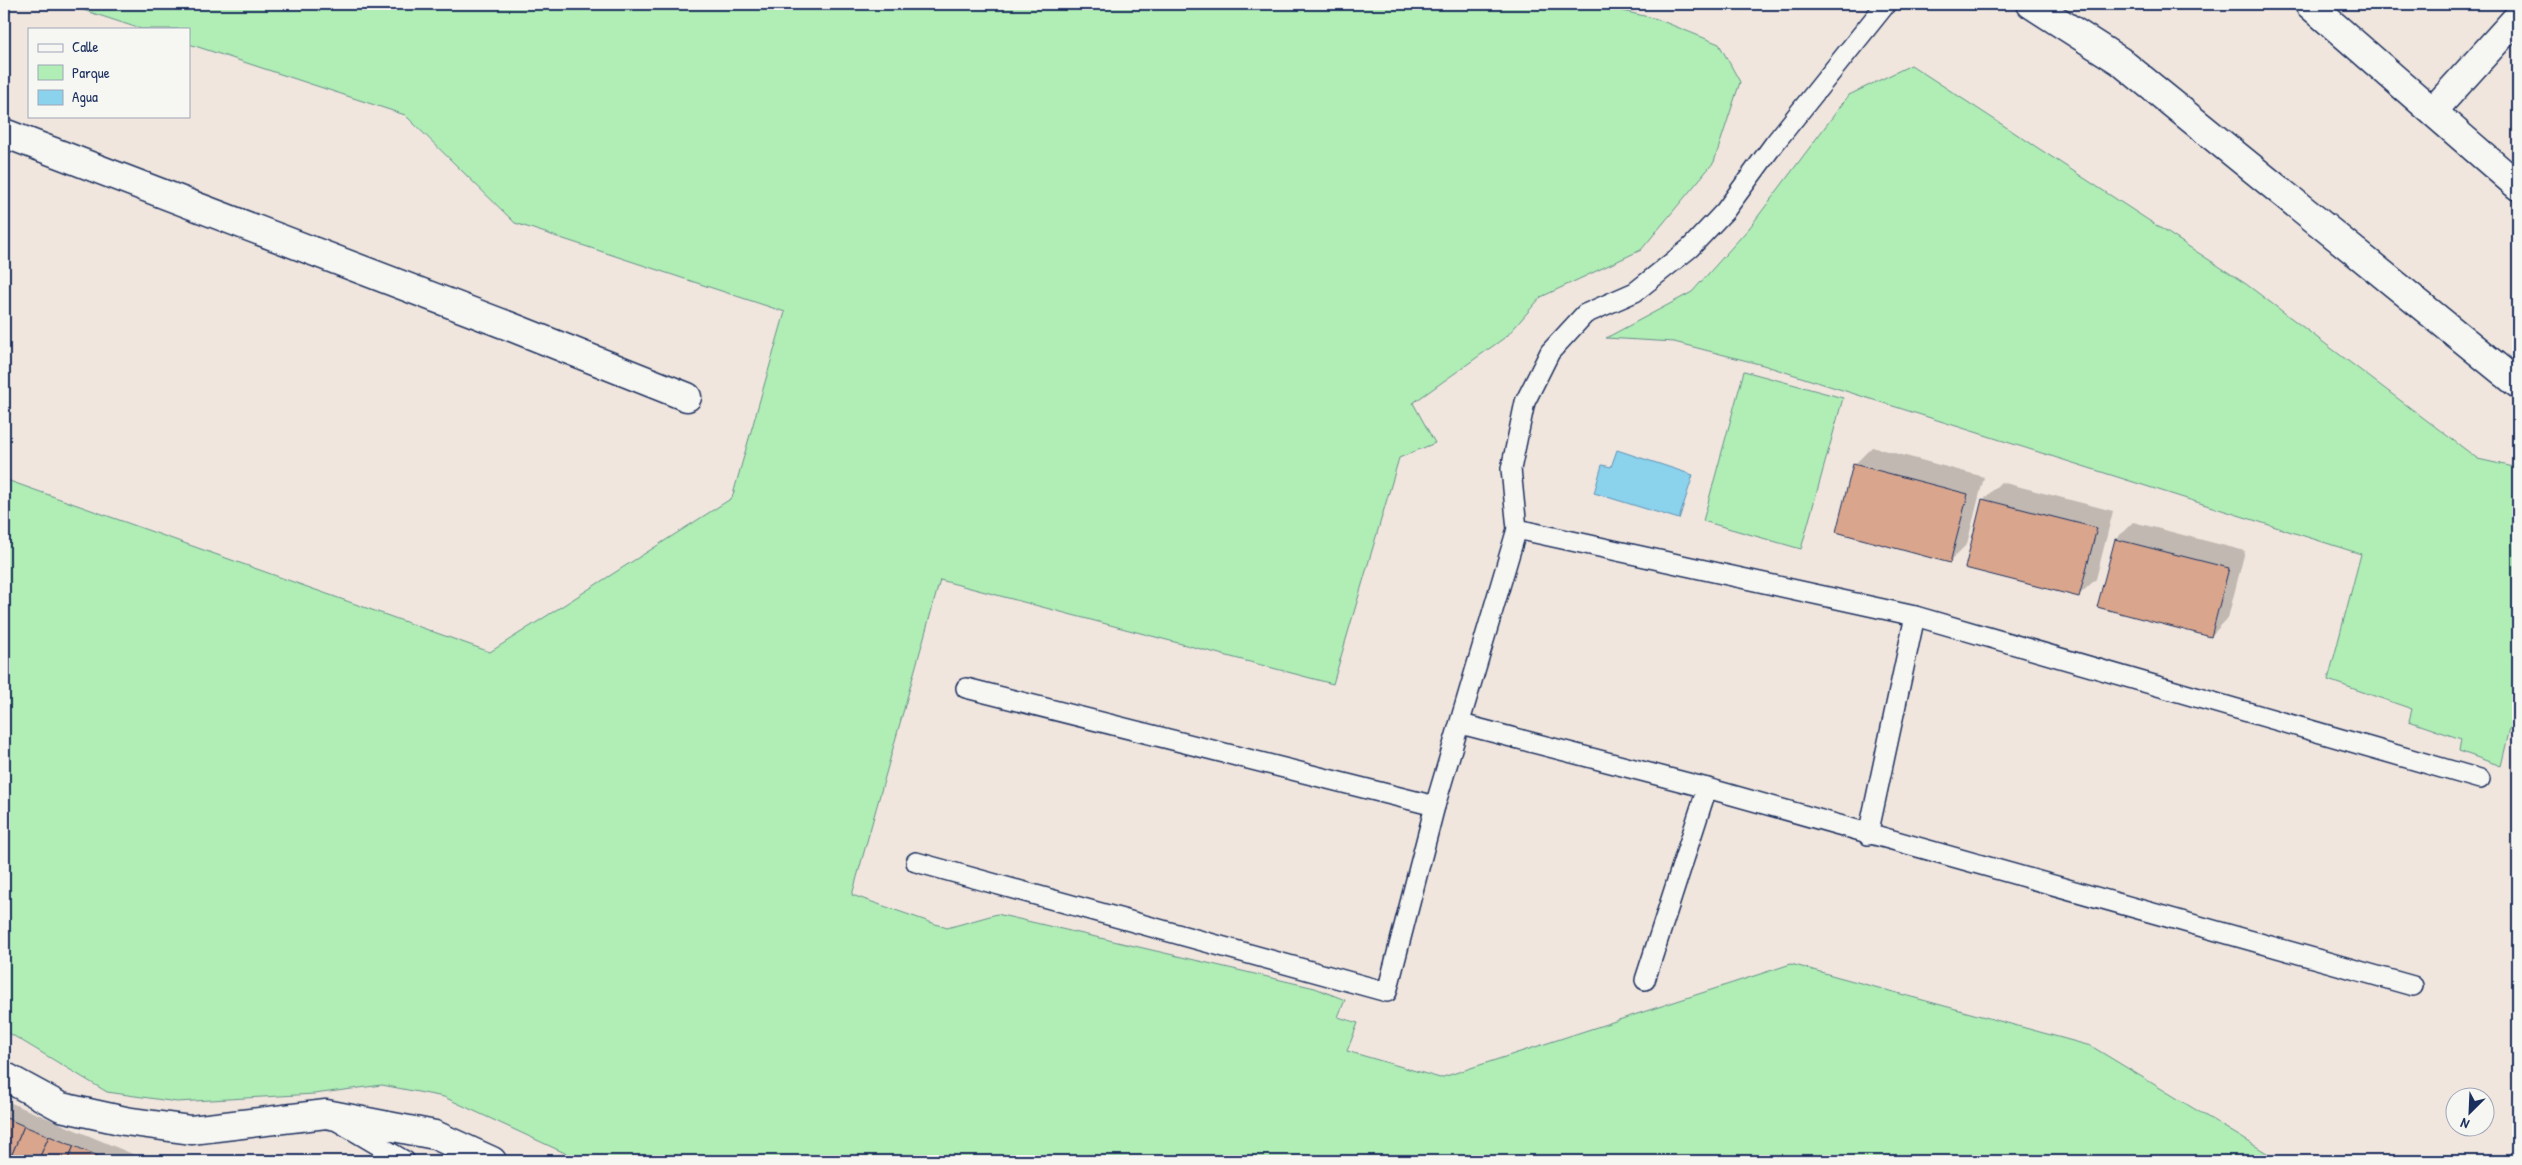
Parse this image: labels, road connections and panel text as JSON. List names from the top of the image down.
{
  "legend": ["Calle", "Parque", "Agua"],
  "north": "bottom left"
}
